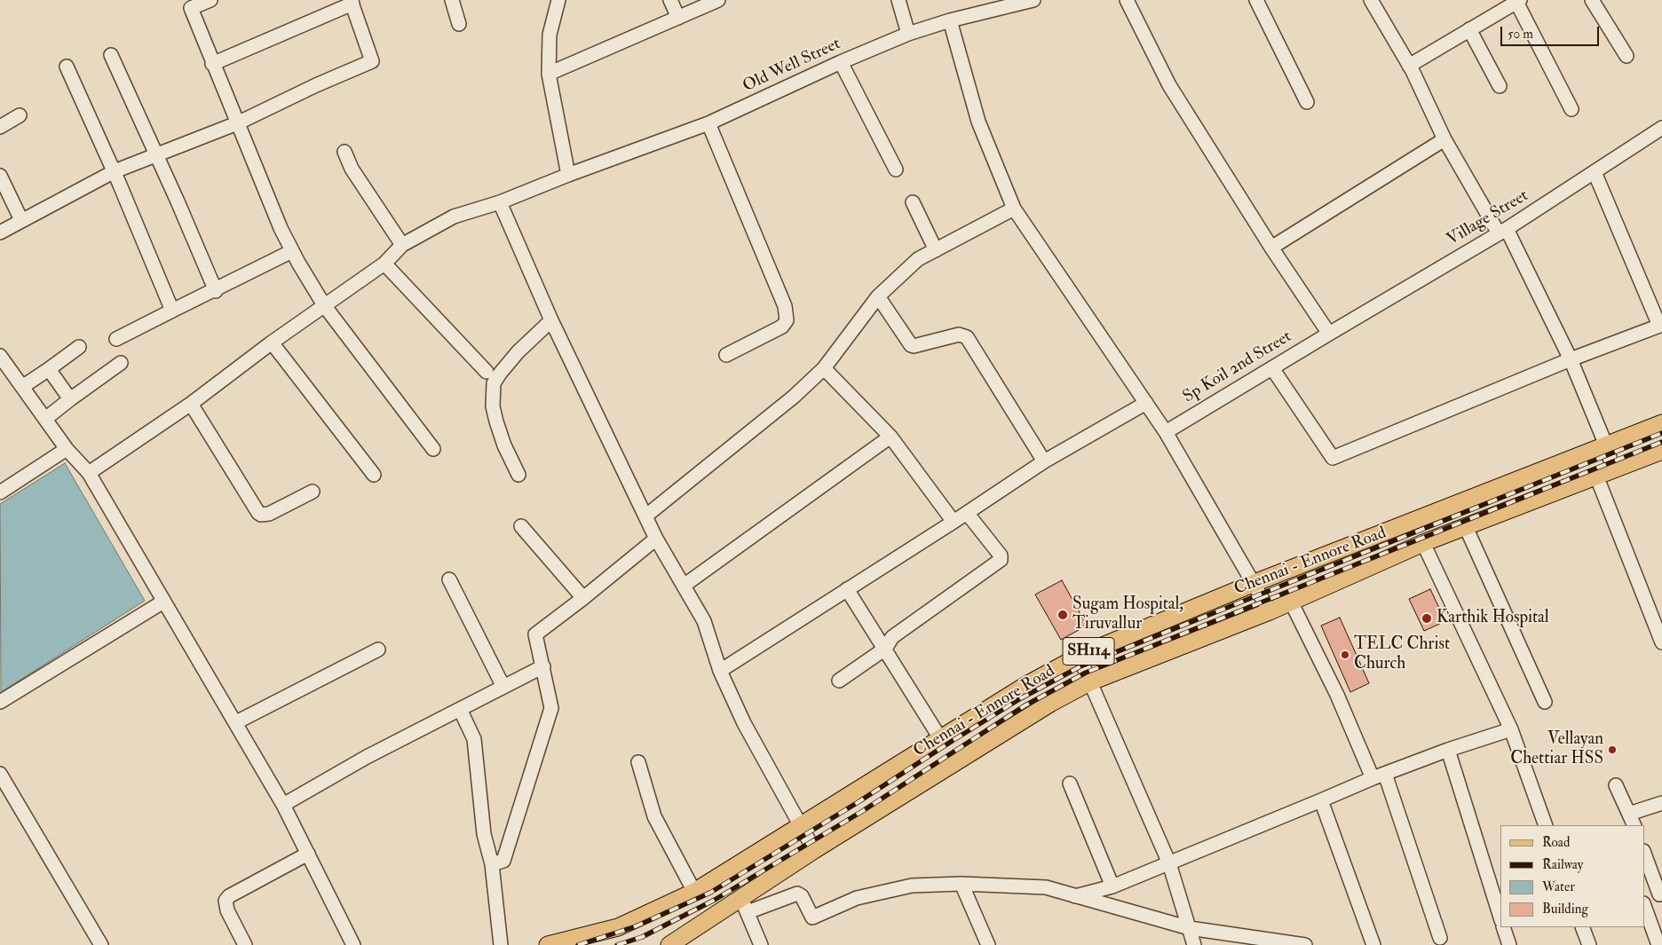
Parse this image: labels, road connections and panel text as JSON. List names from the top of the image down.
{
  "streets": {
    "main road": ["Chennai - Ennore Road", "SH114"],
    "street": ["Old Well Street", "Village Street", "Sp Koil 2nd Street"]
  },
  "crossings": [
    ["Village Street", "Sp Koil 2nd Street"]
  ],
  "places": [
    "Sugam Hospital, Tiruvallur",
    "Karthik Hospital",
    "TELC Christ Church",
    "Vellayan Chettiar HSS"
  ],
  "legend": [
    "Road",
    "Railway",
    "Water",
    "Building"
  ],
  "scale_bar": "50 m"
}
